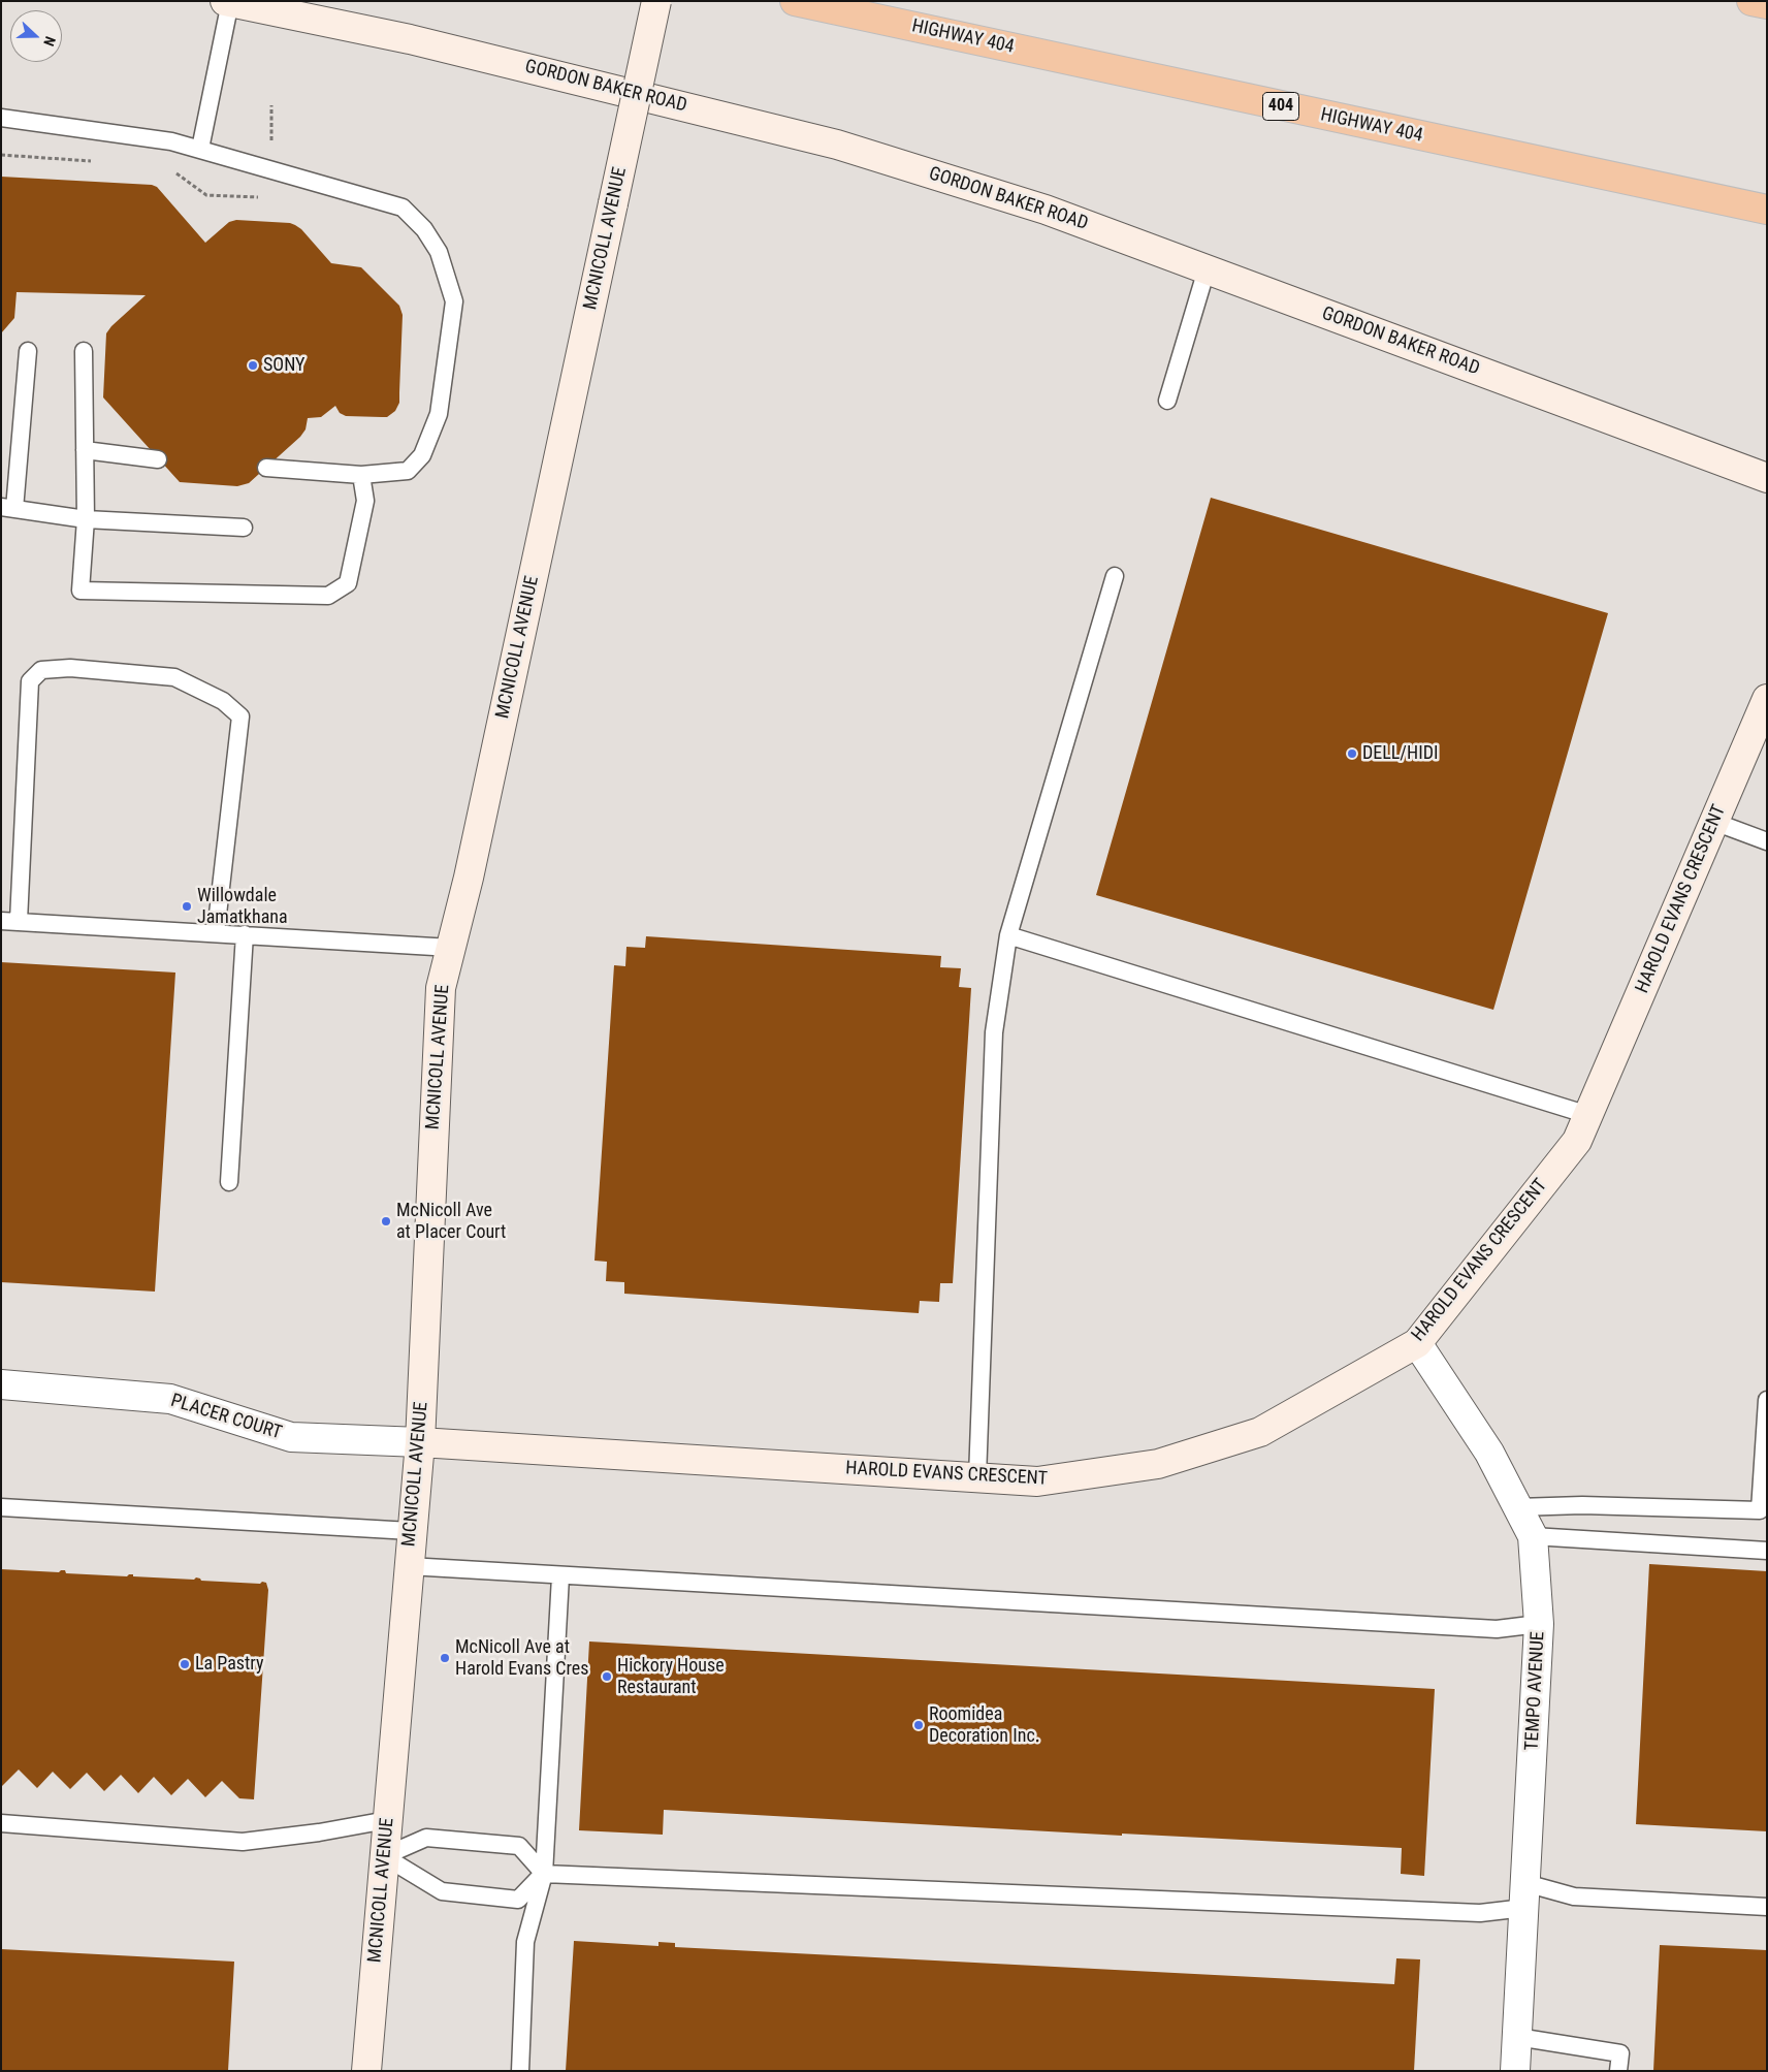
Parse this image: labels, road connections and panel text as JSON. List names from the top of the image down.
{
  "streets": {
    "highway": ["HIGHWAY 404", "404"],
    "street": [
      "GORDON BAKER ROAD",
      "MCNICOLL AVENUE",
      "HAROLD EVANS CRESCENT",
      "PLACER COURT",
      "TEMPO AVENUE"
    ]
  },
  "crossings": [
    ["MCNICOLL AVENUE", "HAROLD EVANS CRESCENT"],
    ["MCNICOLL AVENUE", "PLACER COURT"],
    ["HAROLD EVANS CRESCENT", "PLACER COURT"],
    ["HAROLD EVANS CRESCENT", "TEMPO AVENUE"]
  ],
  "places": [
    "SONY",
    "DELL/HIDI",
    "Willowdale Jamatkhana",
    "McNicoll Ave at Placer Court",
    "McNicoll Ave at Harold Evans Cres",
    "La Pastry",
    "Hickory House Restaurant",
    "Roomidea Decoration Inc."
  ],
  "north": "right"
}
